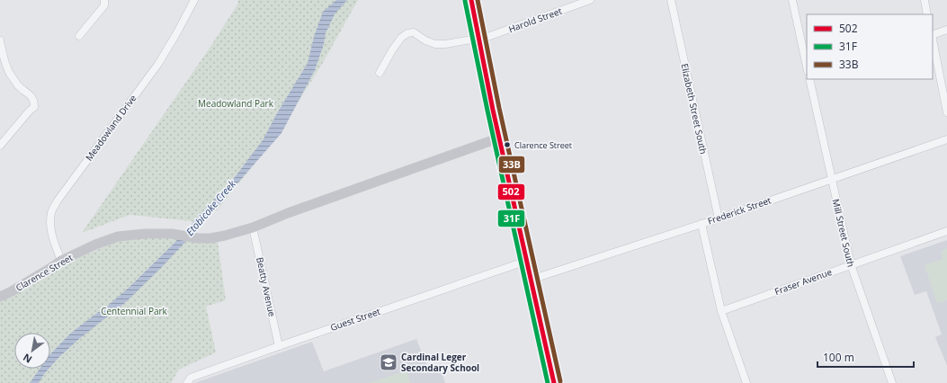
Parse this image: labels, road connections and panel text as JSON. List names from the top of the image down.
{
  "streets": {
    "street": [
      "Harold Street",
      "Elizabeth Street South",
      "Meadowland Drive",
      "Frederick Street",
      "Mill Street South",
      "Clarence Street",
      "Fraser Avenue",
      "Beatty Avenue",
      "Guest Street"
    ]
  },
  "crossings": [
    ["Elizabeth Street South", "Frederick Street"],
    ["Meadowland Drive", "Clarence Street"],
    ["Frederick Street", "Mill Street South"],
    ["Mill Street South", "Fraser Avenue"],
    ["Clarence Street", "Beatty Avenue"],
    ["Beatty Avenue", "Guest Street"]
  ],
  "water": ["Etobicoke Creek"],
  "parks": ["Meadowland Park", "Centennial Park"],
  "places": {
    "other": ["Clarence Street"],
    "school or university": ["Cardinal Leger Secondary School"]
  },
  "lines": ["transit line 502", "transit line 33B", "transit line 31F"],
  "legend": ["502", "31F", "33B"],
  "scale_bar": "100 m",
  "north": "bottom left"
}
